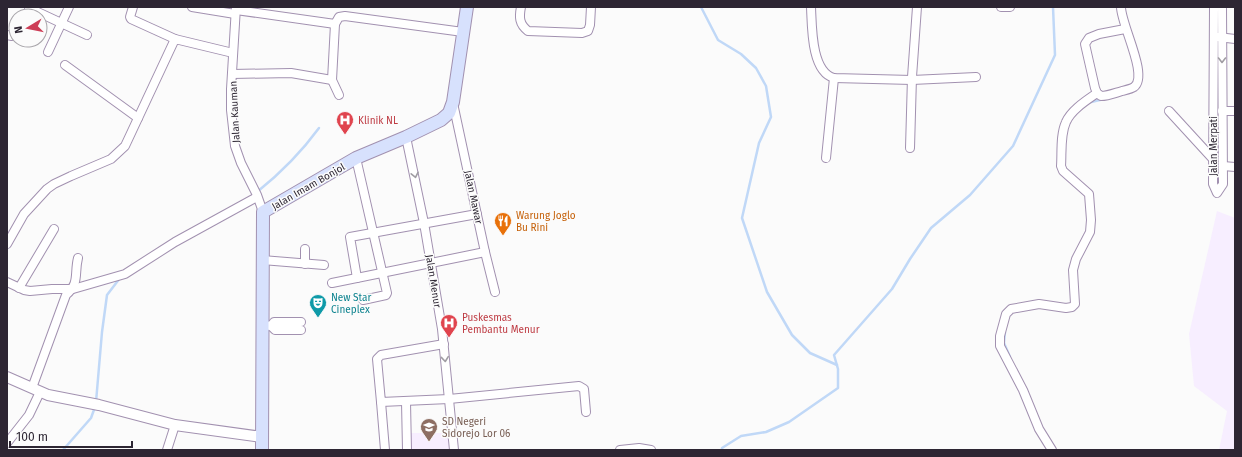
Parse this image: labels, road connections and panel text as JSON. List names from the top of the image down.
{
  "streets": {
    "main road": ["Jalan Imam Bonjol"],
    "street": [
      "Jalan Kauman",
      "Jalan Merpati",
      "Jalan Mawar",
      "Jalan Menur"
    ]
  },
  "crossings": [
    ["Jalan Kauman", "Jalan Imam Bonjol"],
    ["Jalan Imam Bonjol", "Jalan Mawar"],
    ["Jalan Imam Bonjol", "Jalan Menur"]
  ],
  "places": {
    "hospital": ["Klinik NL", "Puskesmas Pembantu Menur"],
    "restaurant": ["Warung Joglo Bu Rini"],
    "theatre": ["New Star Cineplex"],
    "school or university": ["SD Negeri Sidorejo Lor 06"]
  },
  "scale_bar": "100 m",
  "north": "left"
}
